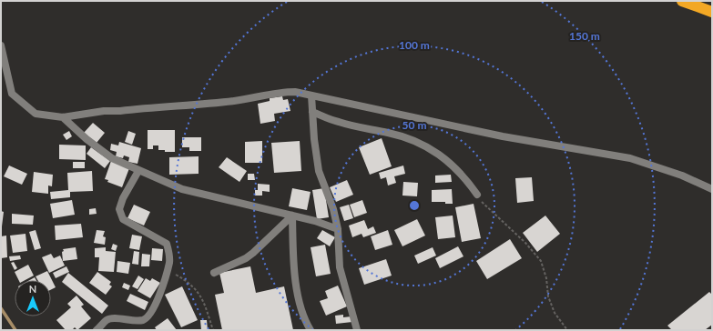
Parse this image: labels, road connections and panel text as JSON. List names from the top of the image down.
{
  "north": "top",
  "rings": ["150 m", "100 m", "50 m"]
}
